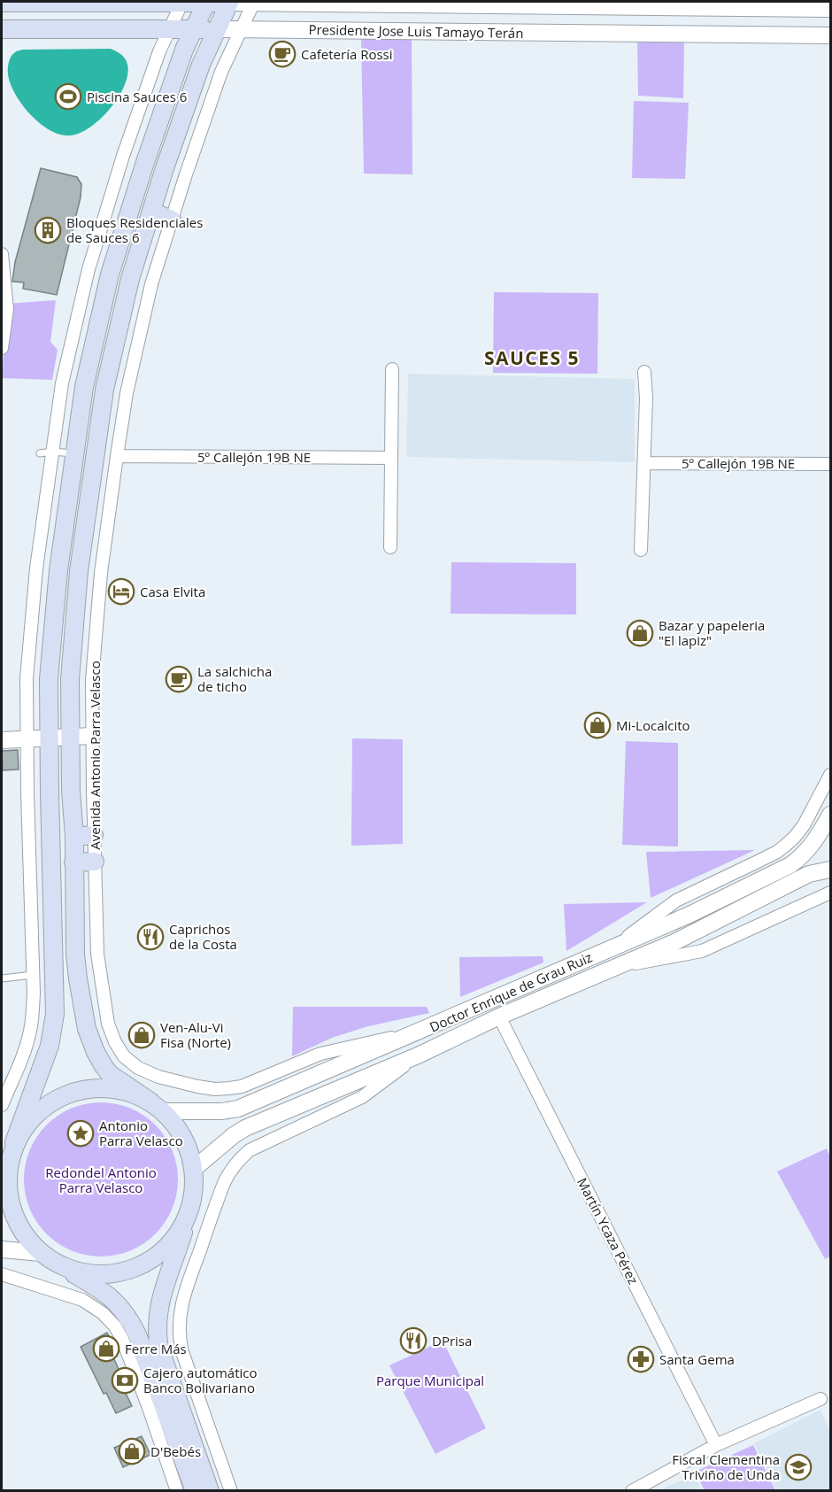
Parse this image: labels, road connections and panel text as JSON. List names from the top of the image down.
{
  "streets": {
    "main road": ["Presidente Jose Luis Tamayo Terán", "Avenida Antonio Parra Velasco"],
    "street": ["5º Callejón 19B NE", "Doctor Enrique de Grau Ruiz", "Martín Ycaza Pérez"]
  },
  "crossings": [
    ["Presidente Jose Luis Tamayo Terán", "Avenida Antonio Parra Velasco"],
    ["5º Callejón 19B NE", "Avenida Antonio Parra Velasco"],
    ["Avenida Antonio Parra Velasco", "Doctor Enrique de Grau Ruiz"],
    ["Doctor Enrique de Grau Ruiz", "Martín Ycaza Pérez"]
  ],
  "districts": ["SAUCES 5"],
  "parks": ["Redondel Antonio Parra Velasco", "Parque Municipal"],
  "places": {
    "cafe": ["Cafetería Rossi", "La salchicha de ticho"],
    "sports": ["Piscina Sauces 6"],
    "building": ["Bloques Residenciales de Sauces 6"],
    "hotel": ["Casa Elvita"],
    "shop": [
      "Bazar y papeleria \"El lapiz\"",
      "Mi-Localcito",
      "Ven-Alu-Vi Fisa (Norte)",
      "Ferre Más",
      "D'Bebés"
    ],
    "restaurant": ["Caprichos de la Costa", "DPrisa"],
    "place": ["Antonio Parra Velasco"],
    "pharmacy": ["Santa Gema"],
    "bank": ["Cajero automático Banco Bolivariano"],
    "school or university": ["Fiscal Clementina Triviño de Unda"]
  }
}
